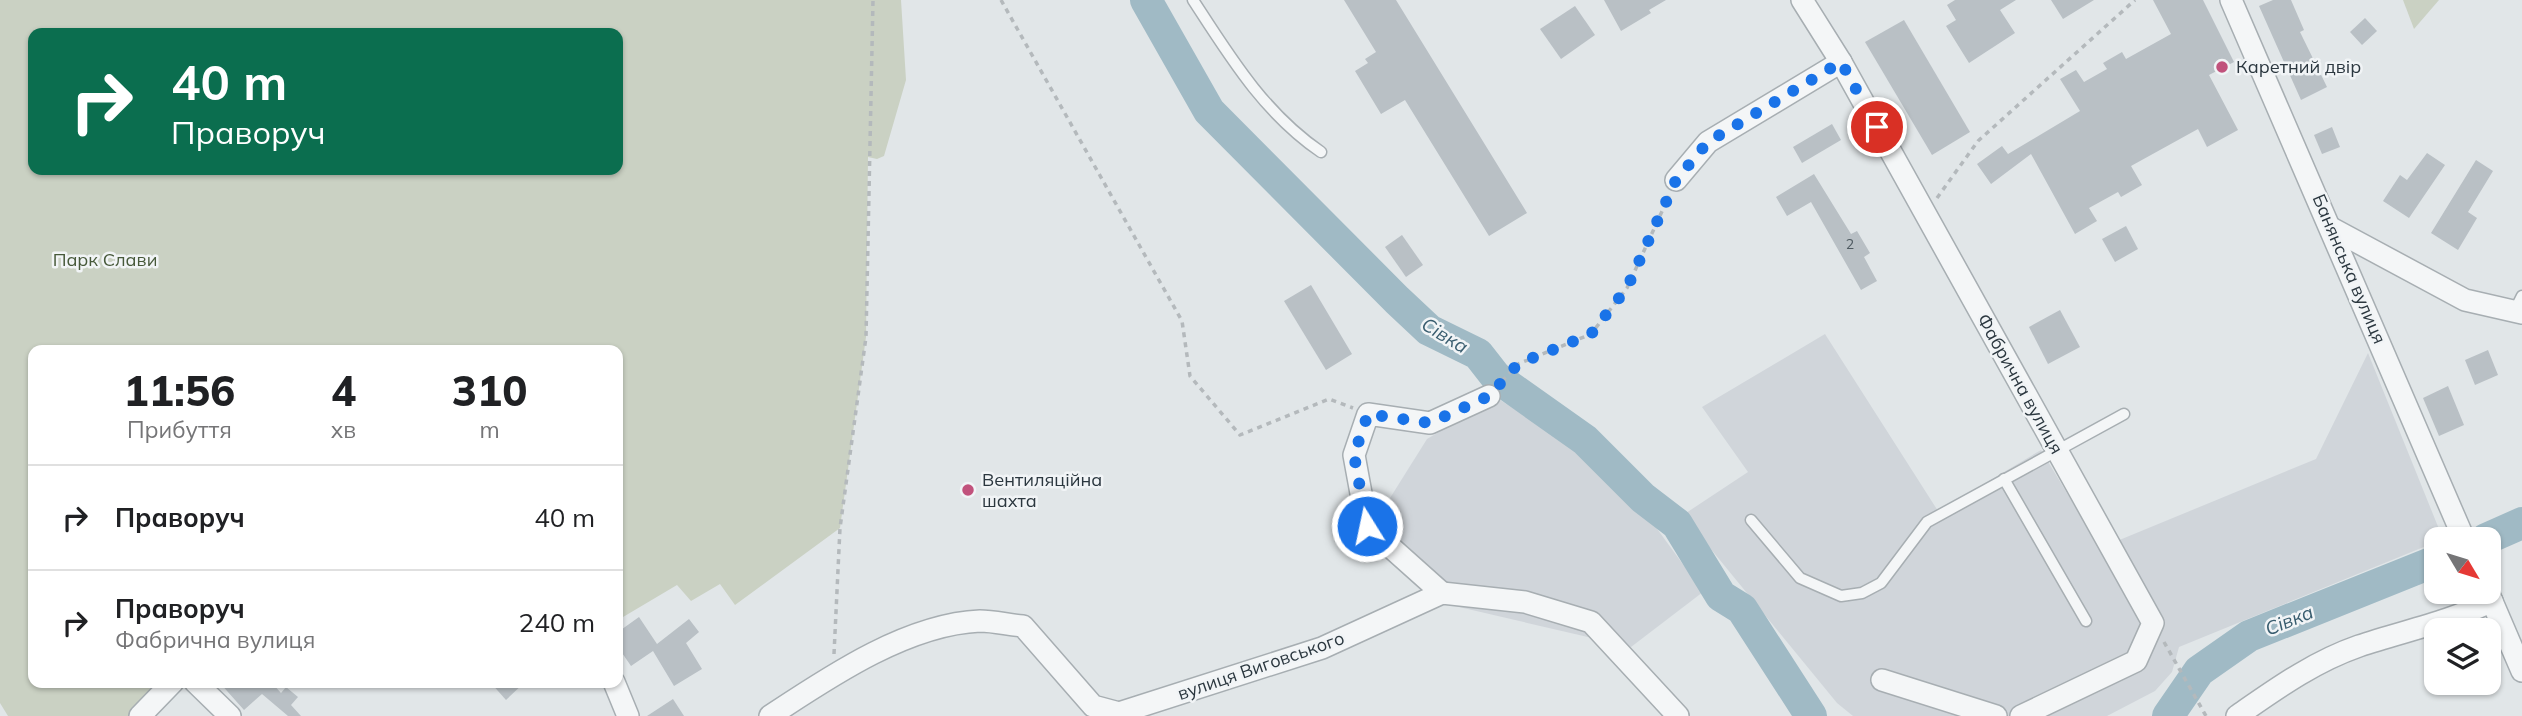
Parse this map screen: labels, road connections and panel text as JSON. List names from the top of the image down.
{
  "streets": {
    "street": ["Банянська вулиця", "Фабрична вулиця", "вулиця Виговського"]
  },
  "water": ["Сівка"],
  "parks": ["Парк Слави"],
  "places": ["Каретний двір", "Вентиляційна шахта"],
  "house_numbers": ["2"],
  "north": "bottom right",
  "page": {
    "turn": ["40 m", "Праворуч"],
    "eta": [
      "11:56",
      "Прибуття",
      "4",
      "хв",
      "310",
      "m"
    ],
    "list": [
      {
        "name": "Праворуч",
        "value": "40 m"
      },
      {
        "name": "Праворуч",
        "note": "Фабрична вулиця",
        "value": "240 m"
      }
    ]
  }
}
